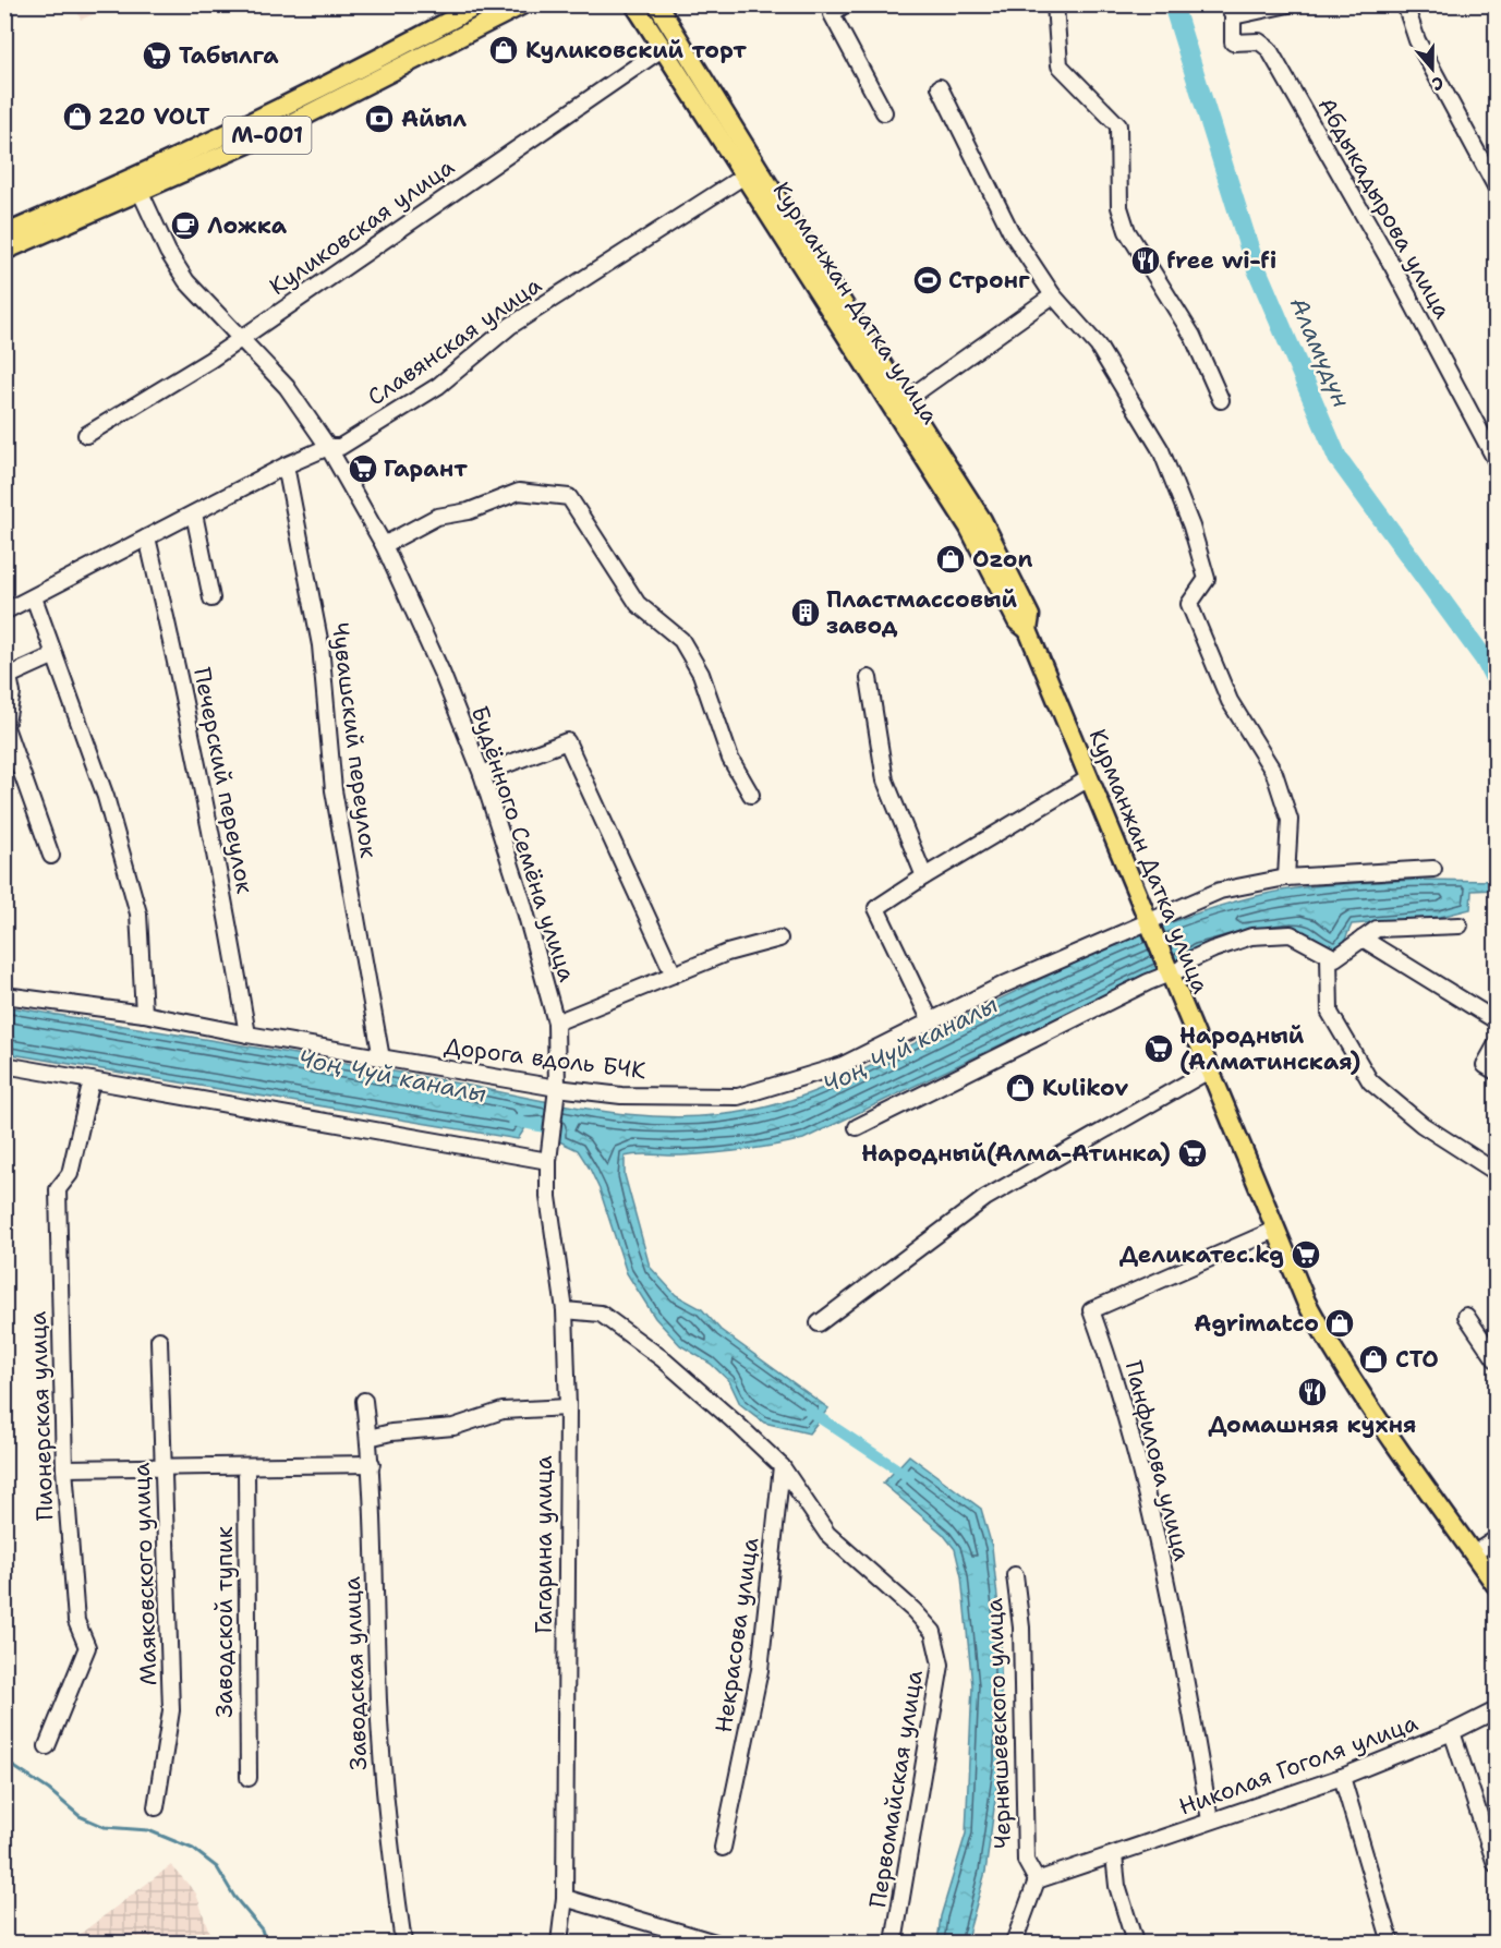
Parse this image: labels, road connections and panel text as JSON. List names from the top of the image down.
{
  "streets": {
    "main road": ["М-001", "Курманжан Датка улица"],
    "street": [
      "Абдыкадырова улица",
      "Куликовская улица",
      "Славянская улица",
      "Чувашский переулок",
      "Печерский переулок",
      "Будённого Семёна улица",
      "Дорога вдоль БЧК",
      "Пионерская улица",
      "Панфилова улица",
      "Гагарина улица",
      "Маяковского улица",
      "Заводской тупик",
      "Некрасова улица",
      "Заводская улица",
      "Чернышевского улица",
      "Николая Гоголя улица",
      "Первомайская улица"
    ]
  },
  "crossings": [
    ["М-001", "Будённого Семёна улица"],
    ["Куликовская улица", "Курманжан Датка улица"],
    ["Куликовская улица", "Будённого Семёна улица"],
    ["Курманжан Датка улица", "Славянская улица"],
    ["Курманжан Датка улица", "Дорога вдоль БЧК"],
    ["Курманжан Датка улица", "Панфилова улица"],
    ["Славянская улица", "Чувашский переулок"],
    ["Славянская улица", "Печерский переулок"],
    ["Славянская улица", "Будённого Семёна улица"],
    ["Чувашский переулок", "Дорога вдоль БЧК"],
    ["Печерский переулок", "Дорога вдоль БЧК"],
    ["Будённого Семёна улица", "Дорога вдоль БЧК"],
    ["Будённого Семёна улица", "Гагарина улица"],
    ["Панфилова улица", "Николая Гоголя улица"],
    ["Гагарина улица", "Первомайская улица"],
    ["Некрасова улица", "Первомайская улица"],
    ["Чернышевского улица", "Николая Гоголя улица"]
  ],
  "water": ["Аламүдүн", "Чоң Чүй каналы"],
  "places": {
    "shop": [
      "Куликовский торт",
      "220 VOLT",
      "Ozon",
      "Kulikov",
      "Agrimatco",
      "СТО"
    ],
    "supermarket": [
      "Табылга",
      "Гарант",
      "Народный (Алматинская)",
      "Народный(Алма-Атинка)",
      "Деликатес.kg"
    ],
    "bank": ["Айыл"],
    "cafe": ["Ложка"],
    "restaurant": ["free wi-fi", "Домашняя кухня"],
    "sports": ["Стронг"],
    "building": ["Пластмассовый завод"]
  },
  "north": "bottom"
}
